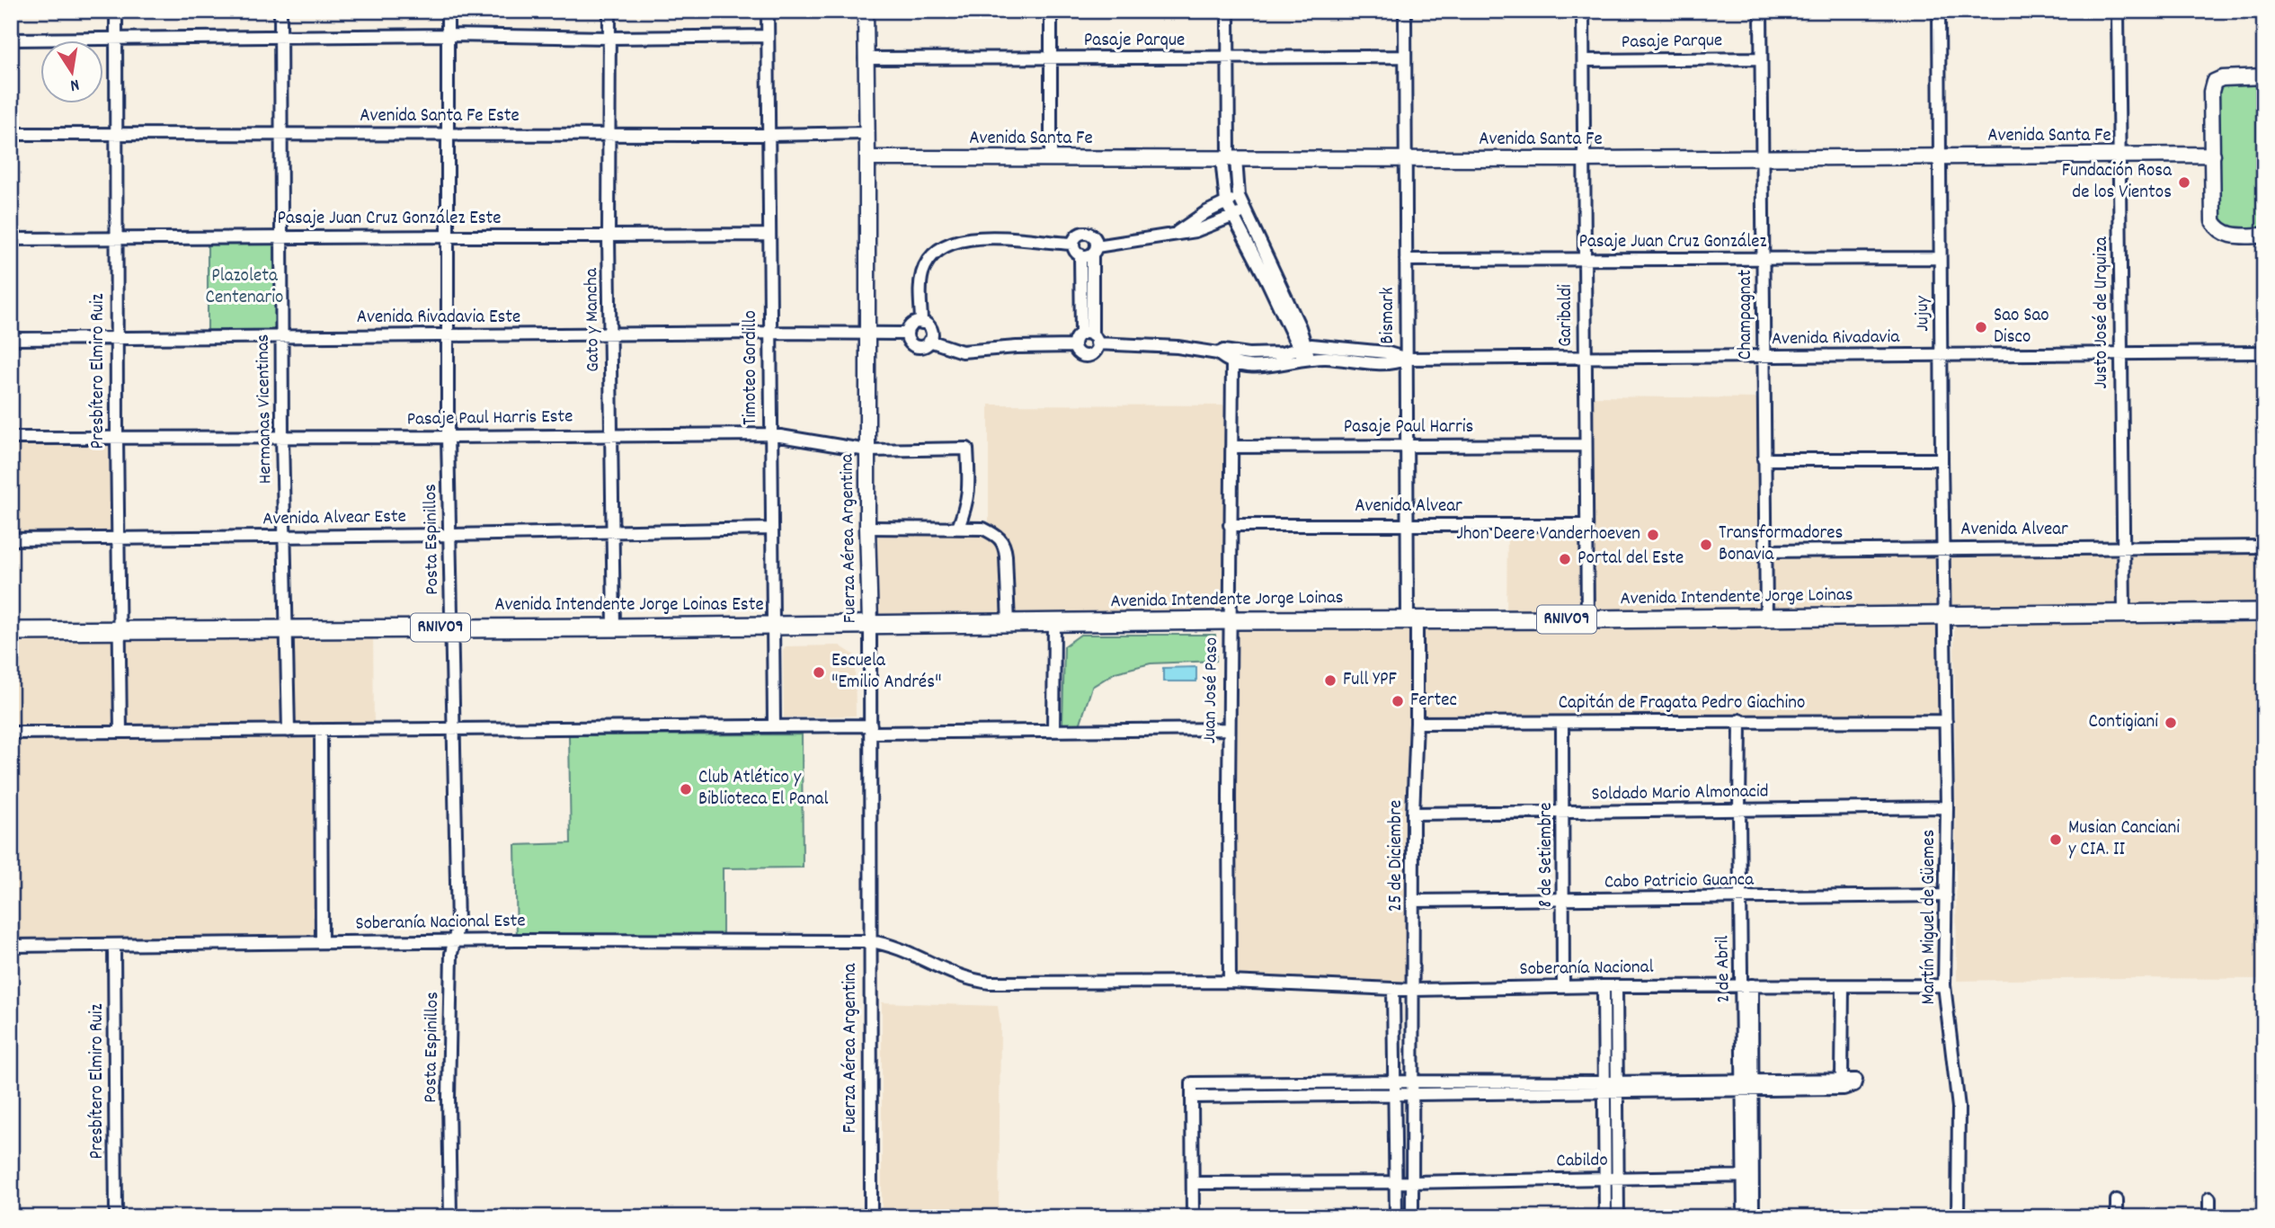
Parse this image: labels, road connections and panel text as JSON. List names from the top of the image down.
{
  "streets": {
    "main road": ["Avenida Intendente Jorge Loinas", "Avenida Intendente Jorge Loinas Este", "RN1V09"],
    "street": [
      "Pasaje Parque",
      "Avenida Santa Fe Este",
      "Avenida Santa Fe",
      "Pasaje Juan Cruz González Este",
      "Pasaje Juan Cruz González",
      "Justo José de Urquiza",
      "Jujuy",
      "Champagnat",
      "Bismark",
      "Garibaldi",
      "Avenida Rivadavia Este",
      "Gato y Mancha",
      "Avenida Rivadavia",
      "Timoteo Gordillo",
      "Presbítero Elmiro Ruiz",
      "Hermanas Vicentinas",
      "Pasaje Paul Harris Este",
      "Pasaje Paul Harris",
      "Avenida Alvear",
      "Avenida Alvear Este",
      "Fuerza Aérea Argentina",
      "Posta Espinillos",
      "Juan José Paso",
      "Capitán de Fragata Pedro Giachino",
      "Soldado Mario Almonacid",
      "8 de Setiembre",
      "25 de Diciembre",
      "Cabo Patricio Guanca",
      "Martín Miguel de Güemes",
      "Soberanía Nacional Este",
      "Soberanía Nacional",
      "2 de Abril",
      "Cabildo"
    ]
  },
  "crossings": [
    ["Pasaje Parque", "Champagnat"],
    ["Pasaje Parque", "Bismark"],
    ["Pasaje Parque", "Garibaldi"],
    ["Pasaje Parque", "Fuerza Aérea Argentina"],
    ["Avenida Santa Fe Este", "Gato y Mancha"],
    ["Avenida Santa Fe Este", "Timoteo Gordillo"],
    ["Avenida Santa Fe Este", "Presbítero Elmiro Ruiz"],
    ["Avenida Santa Fe Este", "Hermanas Vicentinas"],
    ["Avenida Santa Fe Este", "Fuerza Aérea Argentina"],
    ["Avenida Santa Fe Este", "Posta Espinillos"],
    ["Avenida Santa Fe", "Justo José de Urquiza"],
    ["Avenida Santa Fe", "Jujuy"],
    ["Avenida Santa Fe", "Champagnat"],
    ["Avenida Santa Fe", "Bismark"],
    ["Avenida Santa Fe", "Garibaldi"],
    ["Avenida Santa Fe", "Fuerza Aérea Argentina"],
    ["Pasaje Juan Cruz González Este", "Gato y Mancha"],
    ["Pasaje Juan Cruz González Este", "Timoteo Gordillo"],
    ["Pasaje Juan Cruz González Este", "Presbítero Elmiro Ruiz"],
    ["Pasaje Juan Cruz González Este", "Hermanas Vicentinas"],
    ["Pasaje Juan Cruz González Este", "Posta Espinillos"],
    ["Pasaje Juan Cruz González", "Jujuy"],
    ["Pasaje Juan Cruz González", "Champagnat"],
    ["Pasaje Juan Cruz González", "Bismark"],
    ["Pasaje Juan Cruz González", "Garibaldi"],
    ["Justo José de Urquiza", "Avenida Rivadavia"],
    ["Justo José de Urquiza", "Avenida Alvear"],
    ["Justo José de Urquiza", "Avenida Intendente Jorge Loinas"],
    ["Jujuy", "Avenida Rivadavia"],
    ["Jujuy", "Avenida Alvear"],
    ["Jujuy", "Avenida Intendente Jorge Loinas"],
    ["Jujuy", "Martín Miguel de Güemes"],
    ["Champagnat", "Avenida Rivadavia"],
    ["Champagnat", "Avenida Alvear"],
    ["Champagnat", "Avenida Intendente Jorge Loinas"],
    ["Bismark", "Avenida Rivadavia"],
    ["Bismark", "Pasaje Paul Harris"],
    ["Bismark", "Avenida Alvear"],
    ["Bismark", "Avenida Intendente Jorge Loinas"],
    ["Bismark", "25 de Diciembre"],
    ["Garibaldi", "Avenida Rivadavia"],
    ["Garibaldi", "Pasaje Paul Harris"],
    ["Garibaldi", "Avenida Alvear"],
    ["Garibaldi", "Avenida Intendente Jorge Loinas"],
    ["Avenida Rivadavia Este", "Gato y Mancha"],
    ["Avenida Rivadavia Este", "Avenida Rivadavia"],
    ["Avenida Rivadavia Este", "Timoteo Gordillo"],
    ["Avenida Rivadavia Este", "Presbítero Elmiro Ruiz"],
    ["Avenida Rivadavia Este", "Hermanas Vicentinas"],
    ["Avenida Rivadavia Este", "Fuerza Aérea Argentina"],
    ["Avenida Rivadavia Este", "Posta Espinillos"],
    ["Gato y Mancha", "Pasaje Paul Harris Este"],
    ["Gato y Mancha", "Avenida Alvear Este"],
    ["Gato y Mancha", "Avenida Intendente Jorge Loinas Este"],
    ["Avenida Rivadavia", "Fuerza Aérea Argentina"],
    ["Avenida Rivadavia", "Juan José Paso"],
    ["Timoteo Gordillo", "Pasaje Paul Harris Este"],
    ["Timoteo Gordillo", "Avenida Alvear Este"],
    ["Timoteo Gordillo", "Avenida Intendente Jorge Loinas Este"],
    ["Presbítero Elmiro Ruiz", "Pasaje Paul Harris Este"],
    ["Presbítero Elmiro Ruiz", "Avenida Alvear Este"],
    ["Presbítero Elmiro Ruiz", "Avenida Intendente Jorge Loinas Este"],
    ["Presbítero Elmiro Ruiz", "Soberanía Nacional Este"],
    ["Hermanas Vicentinas", "Pasaje Paul Harris Este"],
    ["Hermanas Vicentinas", "Avenida Alvear Este"],
    ["Hermanas Vicentinas", "Avenida Intendente Jorge Loinas Este"],
    ["Pasaje Paul Harris Este", "Fuerza Aérea Argentina"],
    ["Pasaje Paul Harris Este", "Posta Espinillos"],
    ["Pasaje Paul Harris", "Juan José Paso"],
    ["Avenida Alvear", "Juan José Paso"],
    ["Avenida Alvear Este", "Posta Espinillos"],
    ["Fuerza Aérea Argentina", "Avenida Intendente Jorge Loinas"],
    ["Fuerza Aérea Argentina", "Avenida Intendente Jorge Loinas Este"],
    ["Fuerza Aérea Argentina", "Soberanía Nacional Este"],
    ["Posta Espinillos", "Avenida Intendente Jorge Loinas Este"],
    ["Posta Espinillos", "Soberanía Nacional Este"],
    ["Avenida Intendente Jorge Loinas", "Avenida Intendente Jorge Loinas Este"],
    ["Avenida Intendente Jorge Loinas", "Juan José Paso"],
    ["Avenida Intendente Jorge Loinas", "25 de Diciembre"],
    ["Avenida Intendente Jorge Loinas", "Martín Miguel de Güemes"],
    ["Juan José Paso", "Soberanía Nacional Este"],
    ["Juan José Paso", "Soberanía Nacional"],
    ["Capitán de Fragata Pedro Giachino", "8 de Setiembre"],
    ["Capitán de Fragata Pedro Giachino", "25 de Diciembre"],
    ["Capitán de Fragata Pedro Giachino", "Martín Miguel de Güemes"],
    ["Capitán de Fragata Pedro Giachino", "2 de Abril"],
    ["Soldado Mario Almonacid", "8 de Setiembre"],
    ["Soldado Mario Almonacid", "25 de Diciembre"],
    ["Soldado Mario Almonacid", "Martín Miguel de Güemes"],
    ["Soldado Mario Almonacid", "2 de Abril"],
    ["8 de Setiembre", "Cabo Patricio Guanca"],
    ["8 de Setiembre", "Soberanía Nacional"],
    ["25 de Diciembre", "Cabo Patricio Guanca"],
    ["25 de Diciembre", "Soberanía Nacional"],
    ["25 de Diciembre", "Cabildo"],
    ["Cabo Patricio Guanca", "Martín Miguel de Güemes"],
    ["Cabo Patricio Guanca", "2 de Abril"],
    ["Martín Miguel de Güemes", "Soberanía Nacional"],
    ["Soberanía Nacional Este", "Soberanía Nacional"],
    ["Soberanía Nacional", "2 de Abril"],
    ["2 de Abril", "Cabildo"]
  ],
  "parks": ["Plazoleta Centenario"],
  "places": [
    "Fundación Rosa de los Vientos",
    "Sao Sao Disco",
    "Jhon Deere Vanderhoeven",
    "Transformadores Bonavia",
    "Portal del Este",
    "Escuela \"Emilio Andrés\"",
    "Full YPF",
    "Fertec",
    "Contigiani",
    "Club Atlético y Biblioteca El Panal",
    "Musian Canciani y CIA. II"
  ],
  "north": "bottom"
}
